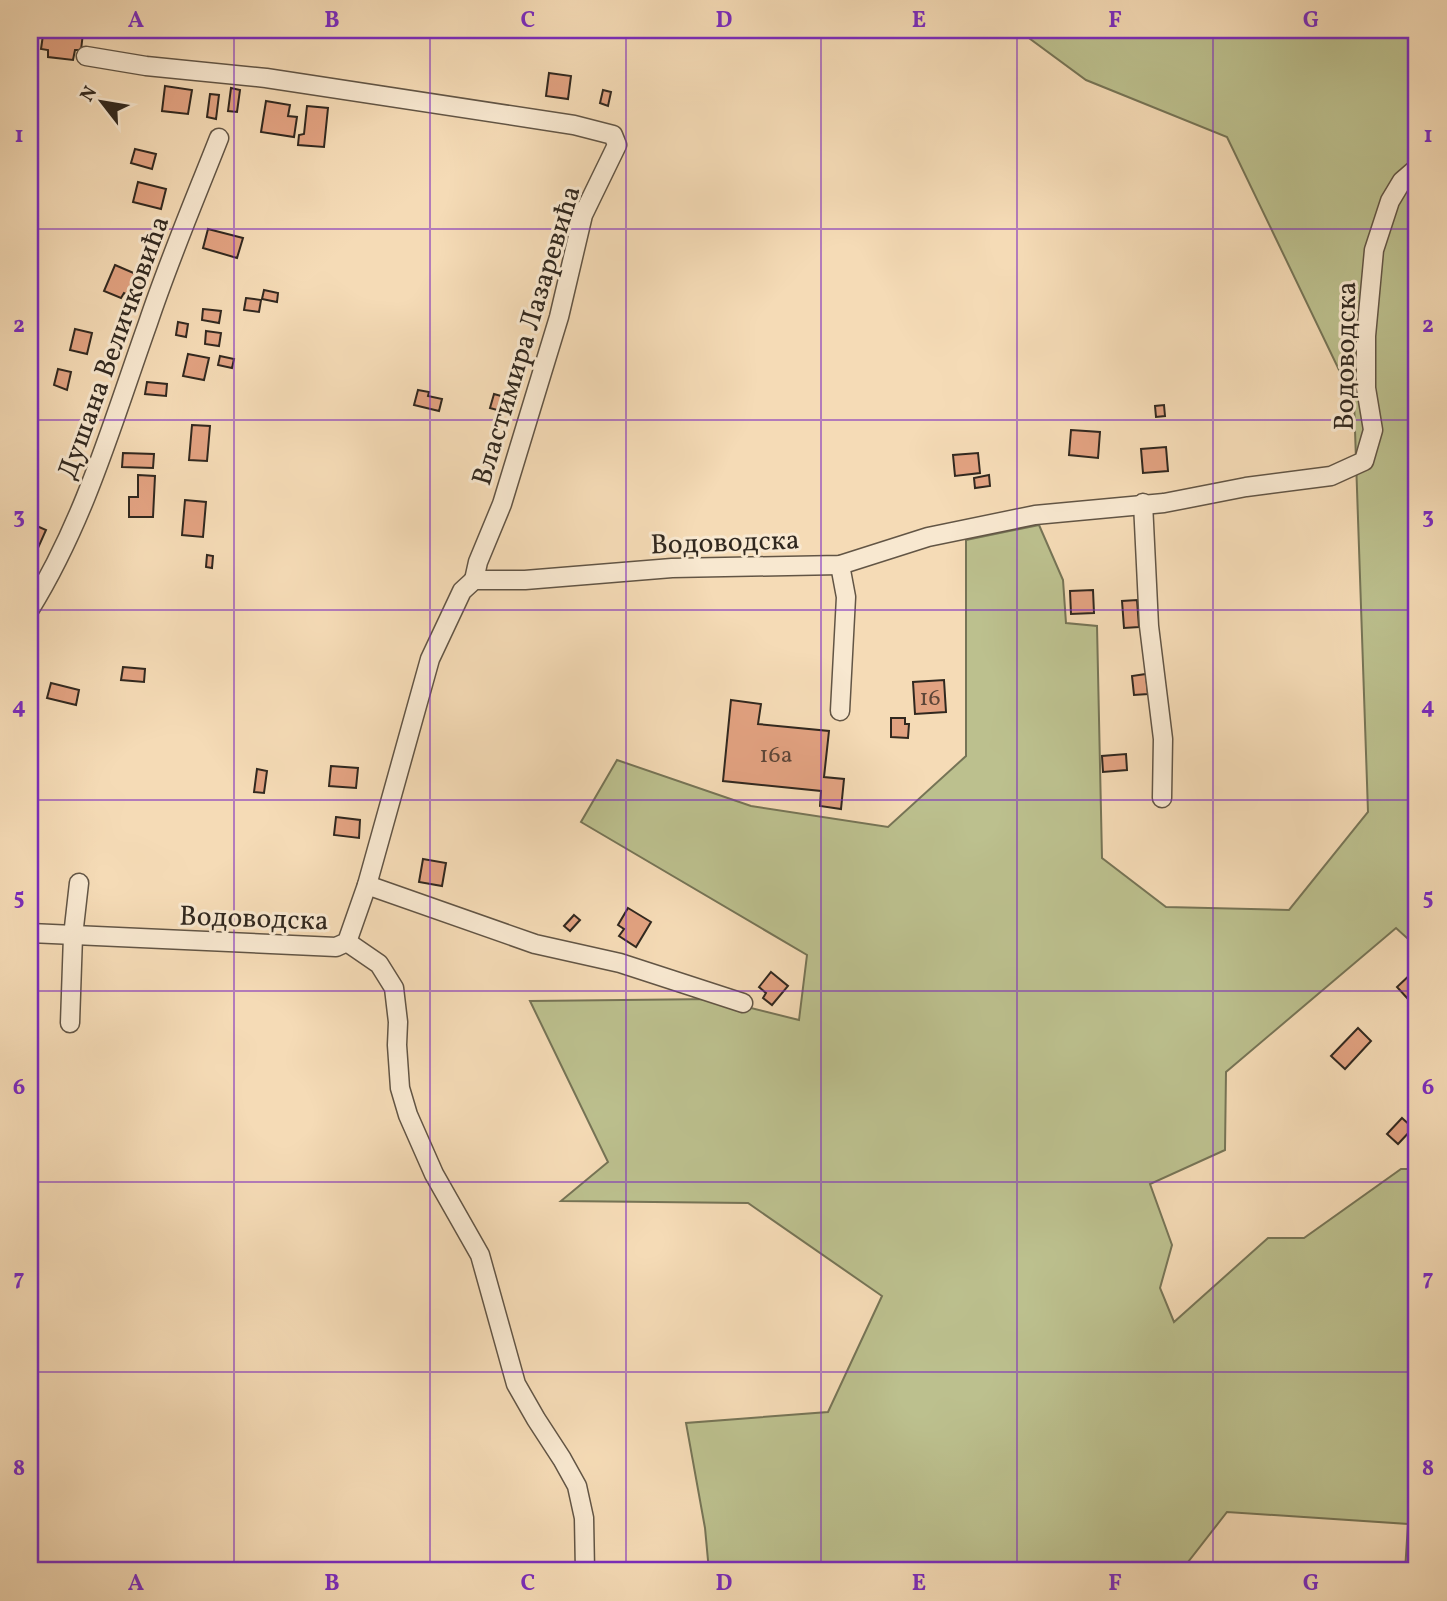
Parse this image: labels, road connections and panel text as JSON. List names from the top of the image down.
{
  "streets": {
    "street": ["Властимира Лазаревића", "Душана Величковића", "Водоводска"]
  },
  "crossings": [
    ["Властимира Лазаревића", "Водоводска"]
  ],
  "house_numbers": ["16", "16a"],
  "north": "top left",
  "grid": {
    "columns": [
      "A",
      "B",
      "C",
      "D",
      "E",
      "F",
      "G"
    ],
    "rows": [
      "1",
      "2",
      "3",
      "4",
      "5",
      "6",
      "7",
      "8"
    ]
  }
}
